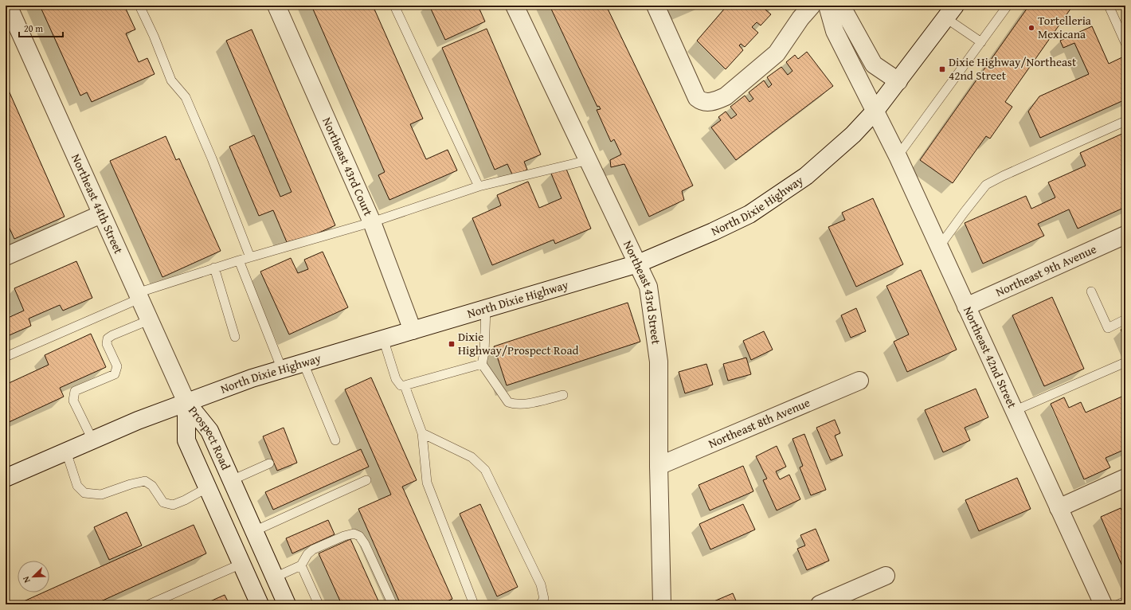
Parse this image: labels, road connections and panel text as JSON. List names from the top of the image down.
{
  "streets": {
    "street": [
      "Northeast 43rd Court",
      "Northeast 44th Street",
      "North Dixie Highway",
      "Northeast 9th Avenue",
      "Northeast 43rd Street",
      "Northeast 42nd Street",
      "Northeast 8th Avenue",
      "Prospect Road"
    ]
  },
  "crossings": [
    ["Northeast 43rd Court", "North Dixie Highway"],
    ["Northeast 44th Street", "North Dixie Highway"],
    ["Northeast 44th Street", "Prospect Road"],
    ["North Dixie Highway", "Northeast 43rd Street"],
    ["North Dixie Highway", "Northeast 42nd Street"],
    ["North Dixie Highway", "Prospect Road"],
    ["Northeast 9th Avenue", "Northeast 42nd Street"],
    ["Northeast 43rd Street", "Northeast 8th Avenue"]
  ],
  "places": {
    "other": ["Tortelleria Mexicana"],
    "transit": ["Dixie Highway/Northeast 42nd Street", "Dixie Highway/Prospect Road"]
  },
  "scale_bar": "20 m",
  "north": "bottom left"
}
